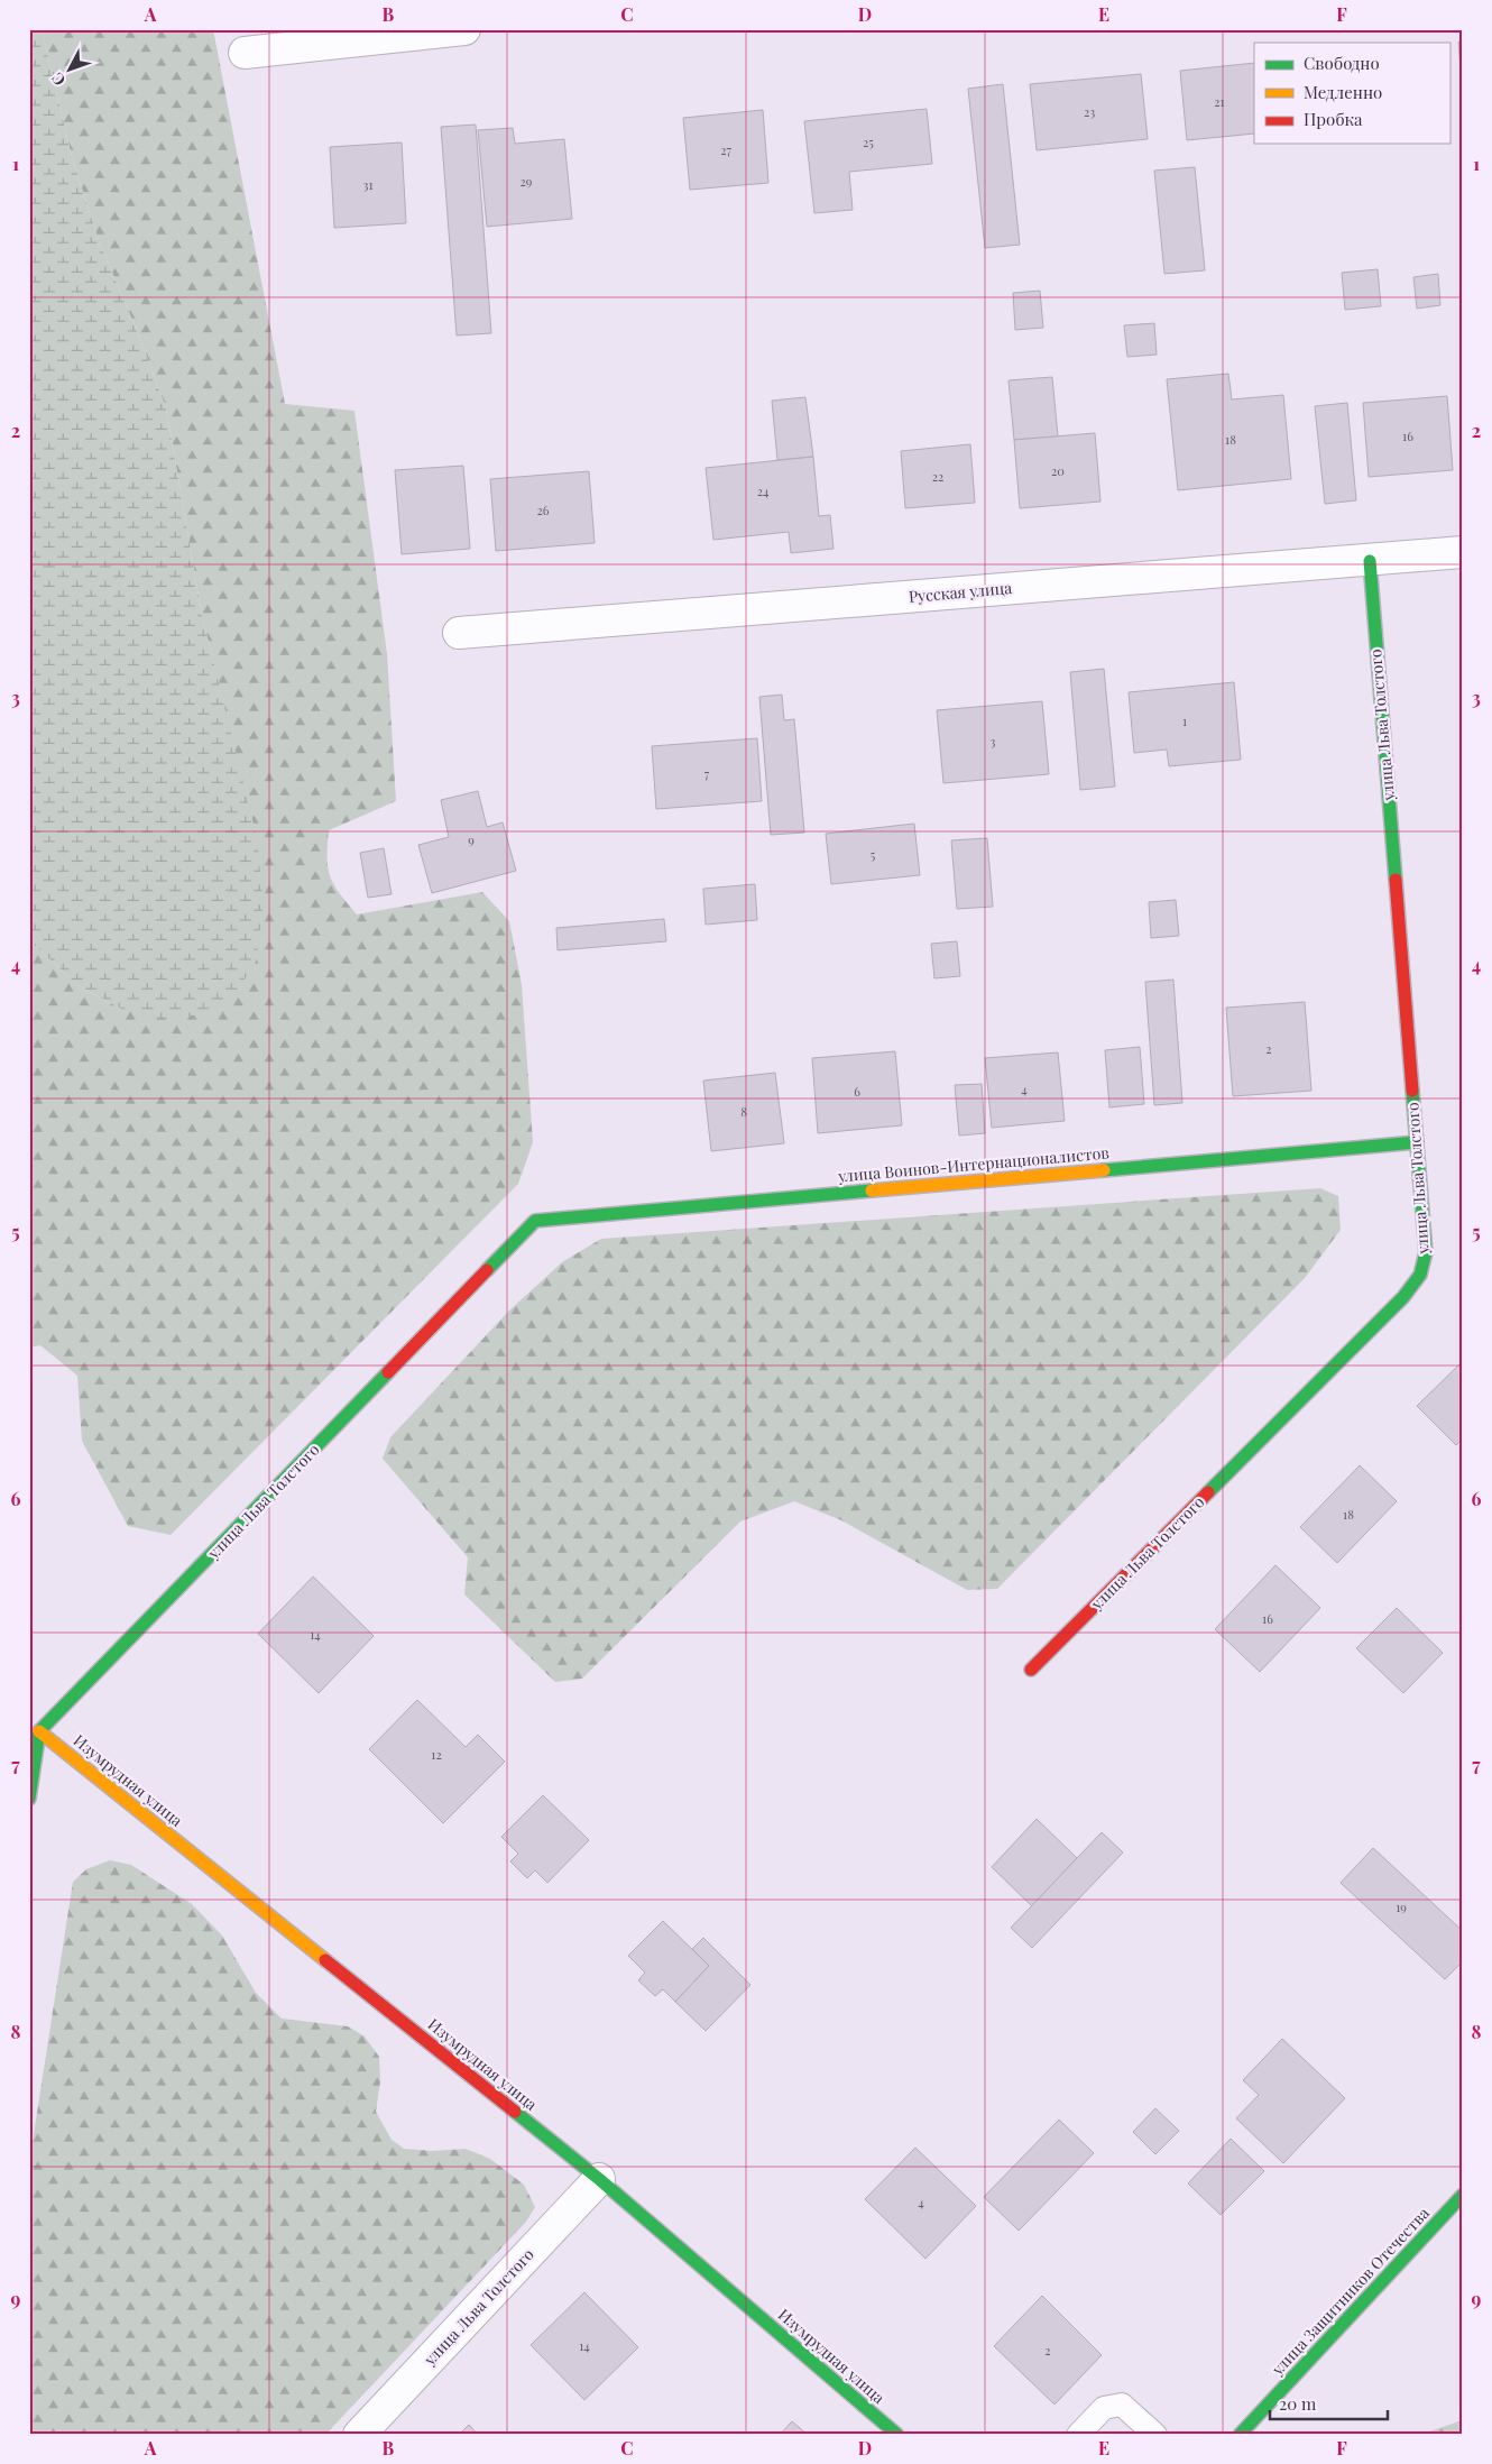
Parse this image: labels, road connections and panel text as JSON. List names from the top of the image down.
{
  "streets": {
    "street": [
      "Русская улица",
      "улица Льва Толстого",
      "улица Воинов-Интернационалистов",
      "Изумрудная улица",
      "улица Защитников Отечества"
    ]
  },
  "crossings": [
    ["Русская улица", "улица Льва Толстого"],
    ["улица Льва Толстого", "улица Воинов-Интернационалистов"],
    ["улица Льва Толстого", "Изумрудная улица"]
  ],
  "house_numbers": [
    "21",
    "23",
    "25",
    "27",
    "29",
    "31",
    "16",
    "18",
    "20",
    "22",
    "24",
    "26",
    "1",
    "3",
    "7",
    "9",
    "5",
    "2",
    "4",
    "6",
    "8",
    "18",
    "16",
    "14",
    "12",
    "19",
    "4",
    "14",
    "2"
  ],
  "legend": ["Свободно", "Медленно", "Пробка"],
  "scale_bar": "20 m",
  "north": "bottom left",
  "grid": {
    "columns": [
      "A",
      "B",
      "C",
      "D",
      "E",
      "F"
    ],
    "rows": [
      "1",
      "2",
      "3",
      "4",
      "5",
      "6",
      "7",
      "8",
      "9"
    ]
  }
}
